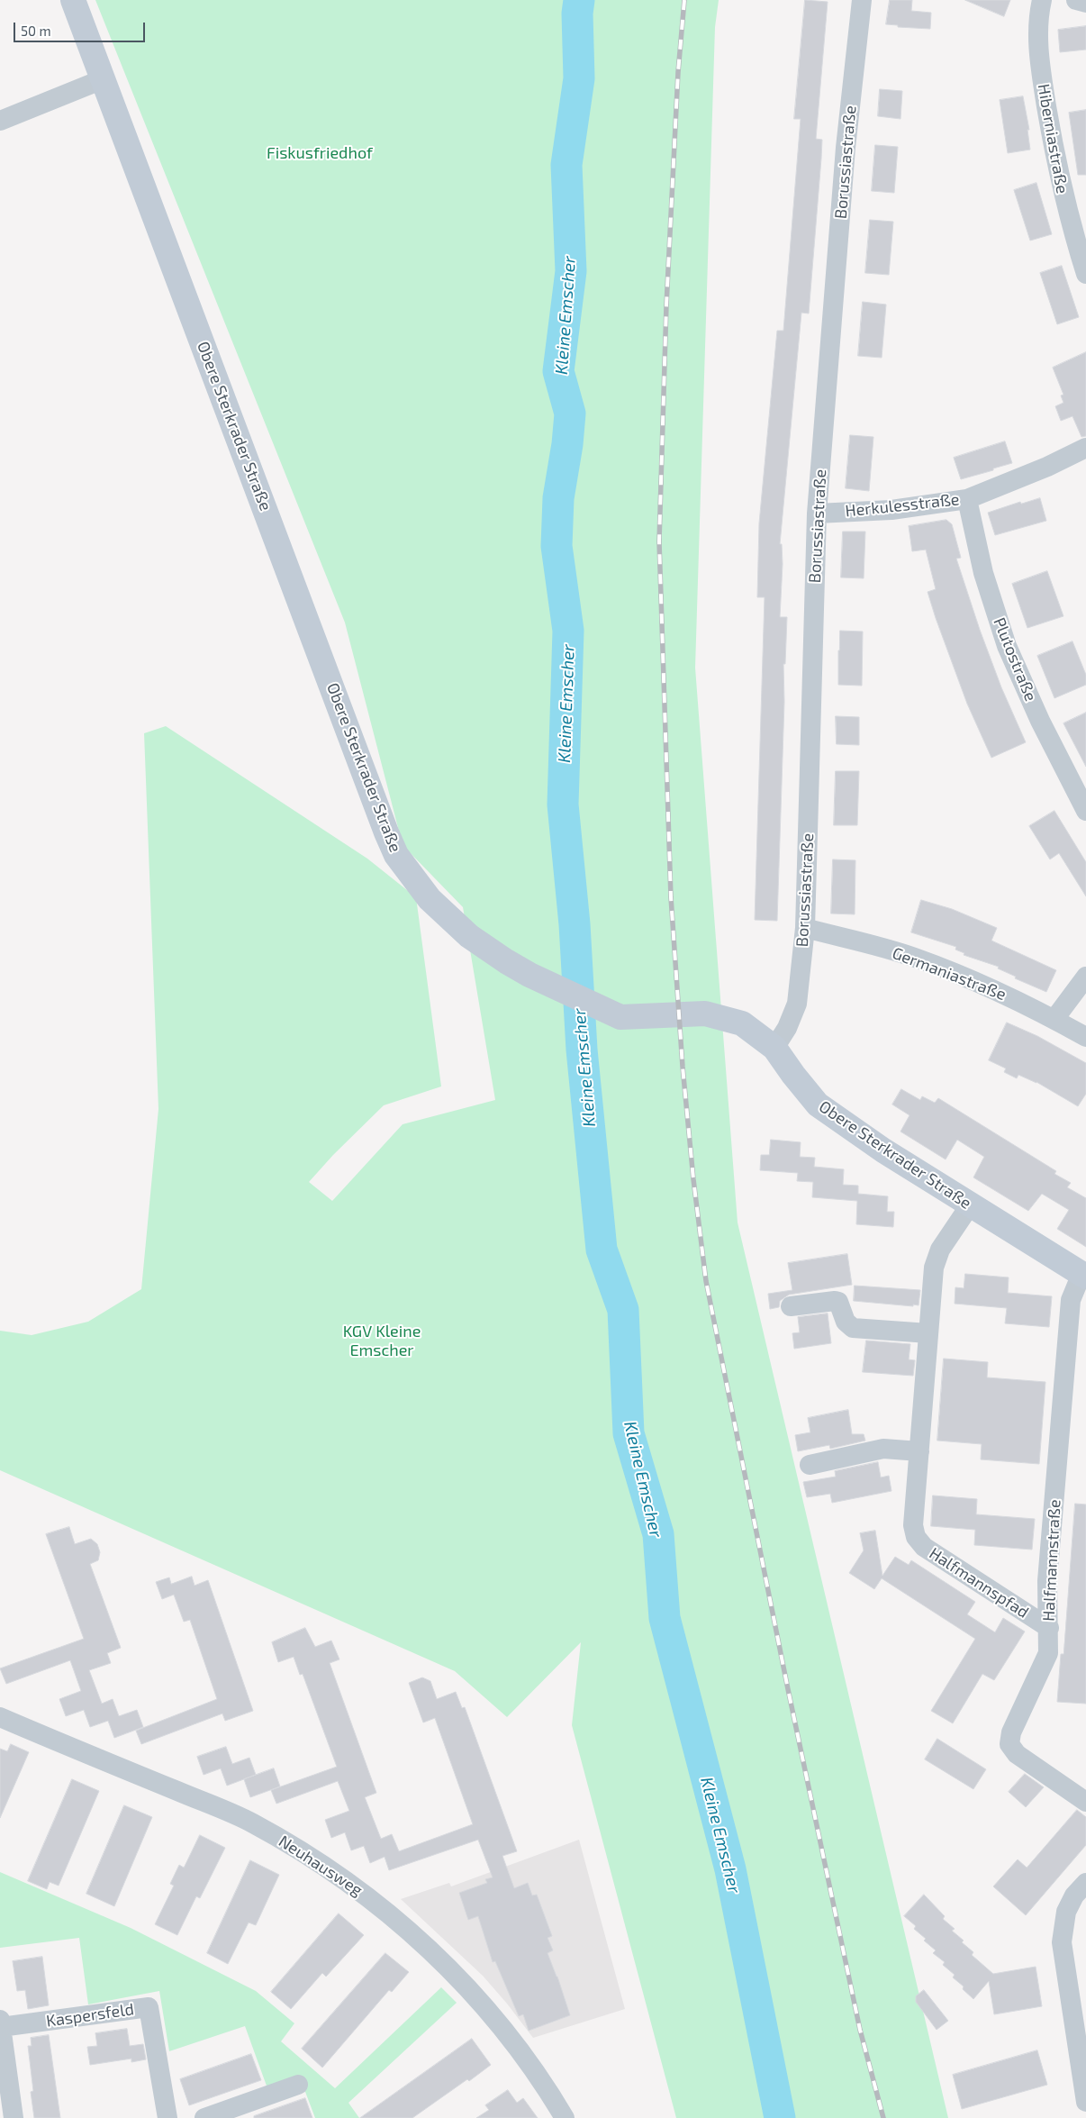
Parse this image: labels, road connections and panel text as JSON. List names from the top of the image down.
{
  "streets": {
    "street": [
      "Hiberniastraße",
      "Borussiastraße",
      "Obere Sterkrader Straße",
      "Herkulesstraße",
      "Plutostraße",
      "Germaniastraße",
      "Halfmannstraße",
      "Halfmannspfad",
      "Neuhausweg",
      "Kaspersfeld"
    ]
  },
  "crossings": [
    ["Borussiastraße", "Obere Sterkrader Straße"],
    ["Borussiastraße", "Herkulesstraße"],
    ["Borussiastraße", "Germaniastraße"],
    ["Obere Sterkrader Straße", "Halfmannstraße"],
    ["Obere Sterkrader Straße", "Halfmannspfad"],
    ["Herkulesstraße", "Plutostraße"],
    ["Halfmannstraße", "Halfmannspfad"]
  ],
  "water": ["Kleine Emscher"],
  "parks": ["Fiskusfriedhof", "KGV Kleine Emscher"],
  "scale_bar": "50 m"
}
